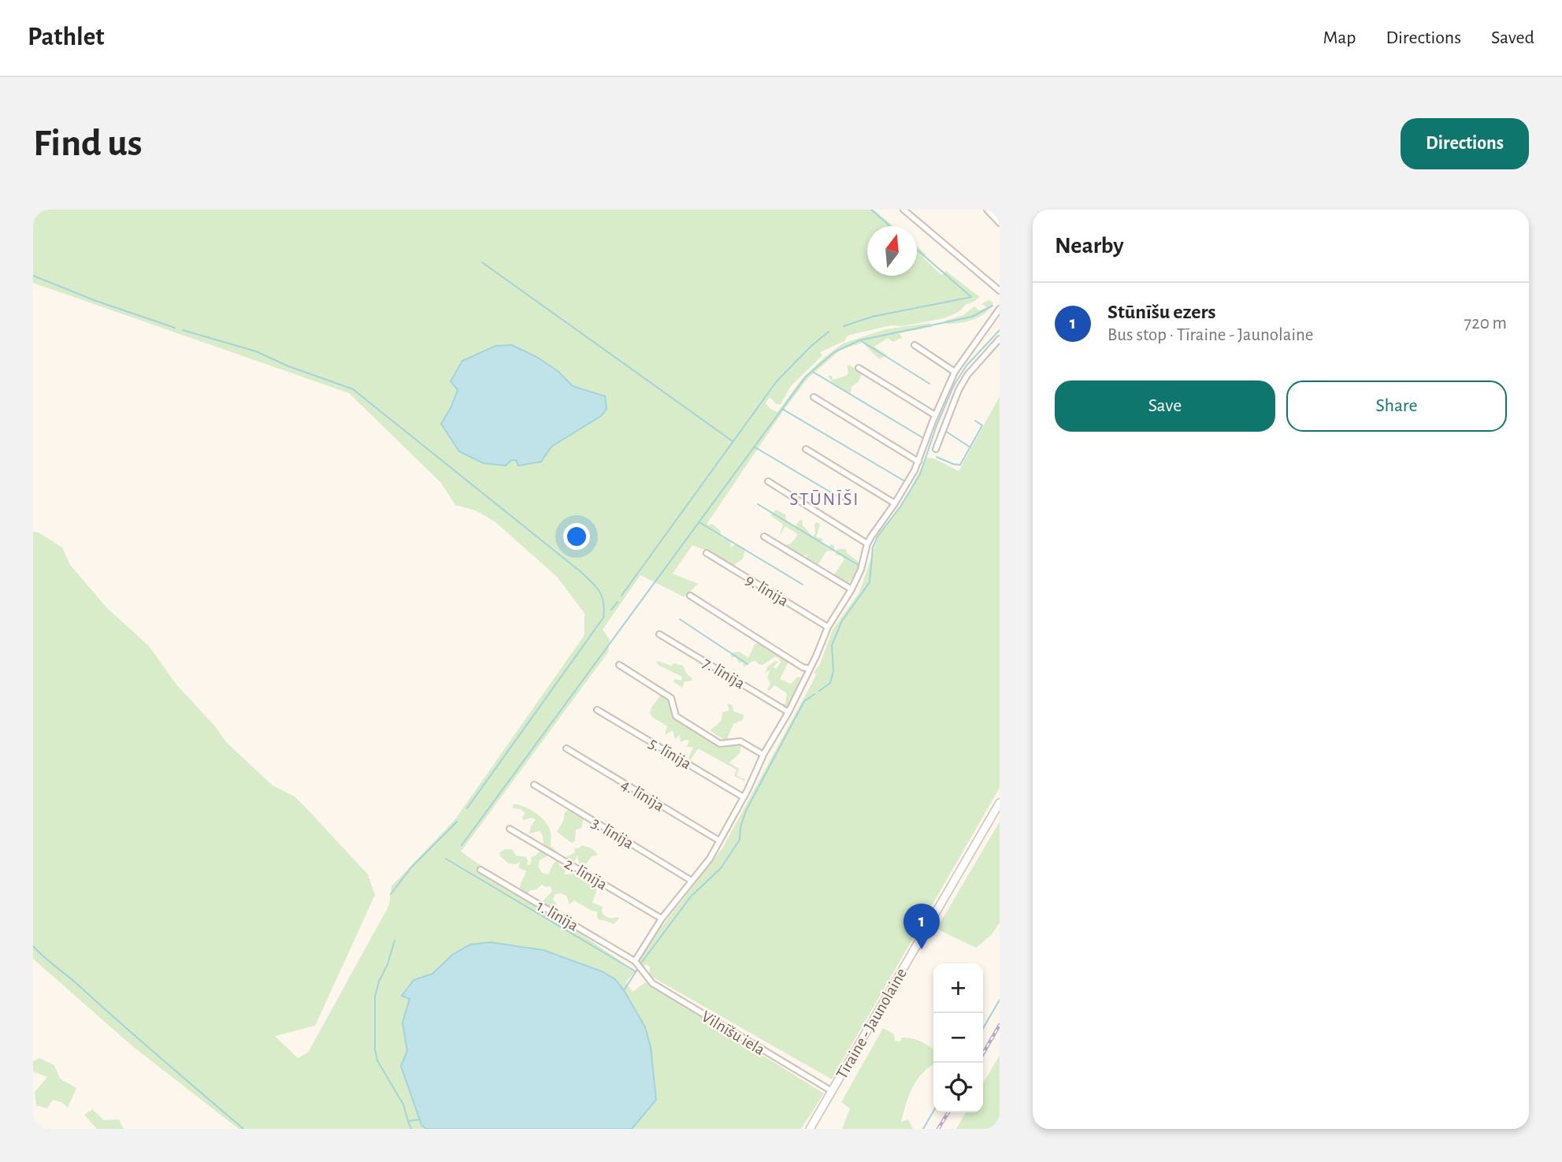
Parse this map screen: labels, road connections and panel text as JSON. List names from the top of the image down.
{
  "streets": {
    "main road": ["Tīraine - Jaunolaine"],
    "street": [
      "9. līnija",
      "7. līnija",
      "5. līnija",
      "4. līnija",
      "3. līnija",
      "2. līnija",
      "1. līnija",
      "Vilnīšu iela"
    ]
  },
  "crossings": [
    ["1. līnija", "Vilnīšu iela"],
    ["Tīraine - Jaunolaine", "Vilnīšu iela"]
  ],
  "districts": ["STŪNĪŠI"],
  "north": "top",
  "page": {
    "header": "Pathlet",
    "nav": ["Map", "Directions", "Saved"],
    "buttons": [
      "Directions",
      ["Save", "Share"]
    ],
    "title": "Find us",
    "heading": "Nearby",
    "list": [
      {
        "mark": "1",
        "name": "Stūnīšu ezers",
        "note": "Bus stop · Tīraine - Jaunolaine",
        "value": "720 m"
      }
    ],
    "pins": "1",
    "map_buttons": ["+", "−"]
  }
}
